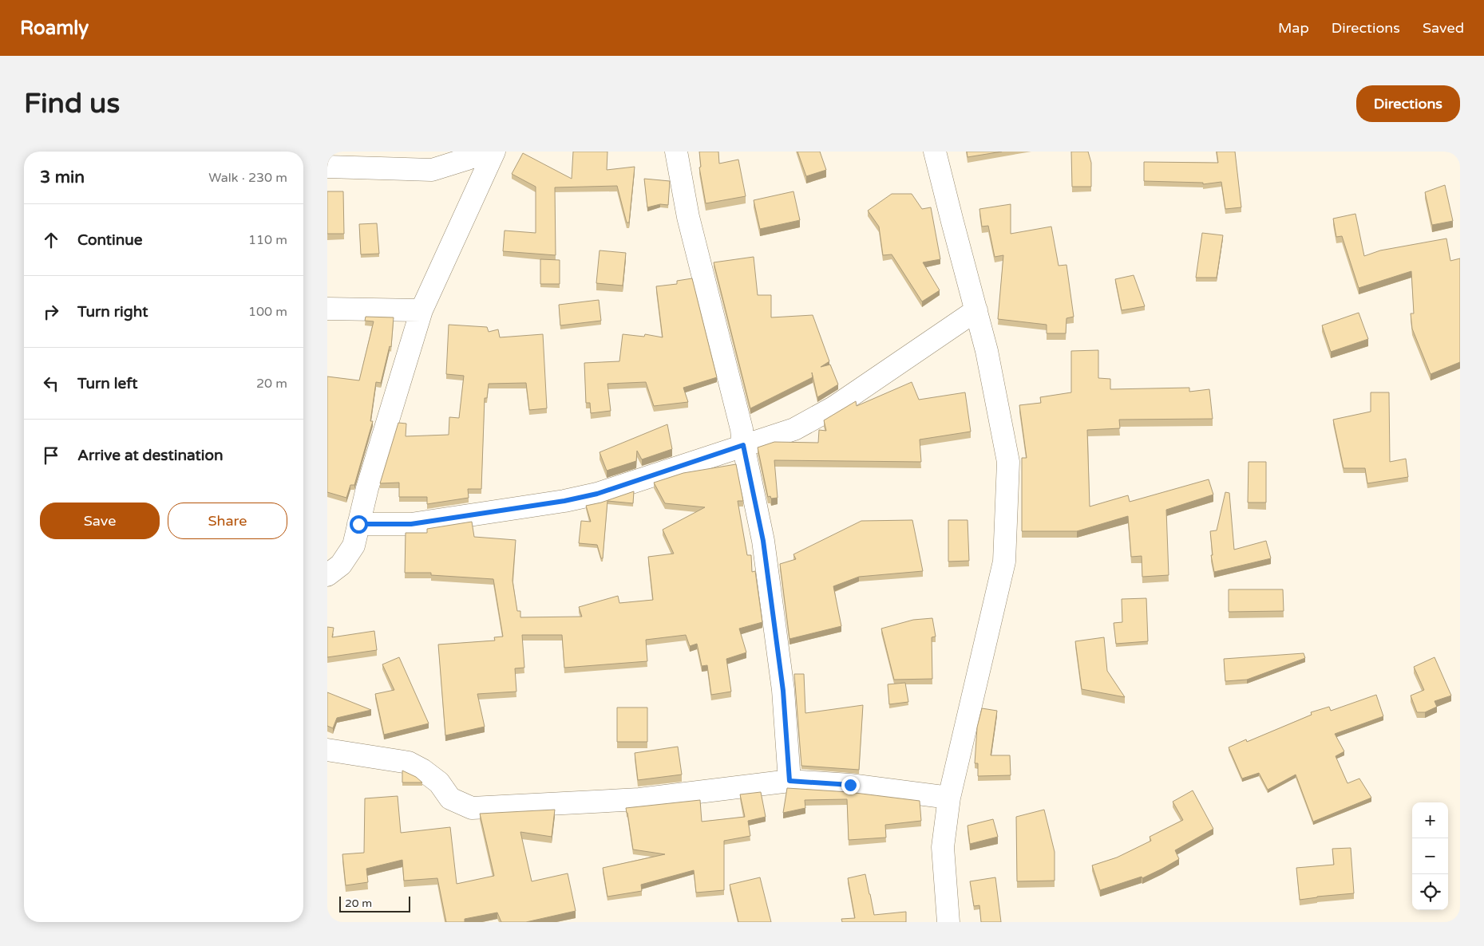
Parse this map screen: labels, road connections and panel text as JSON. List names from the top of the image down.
{
  "scale_bar": "20 m",
  "page": {
    "header": "Roamly",
    "nav": ["Map", "Directions", "Saved"],
    "buttons": [
      "Directions",
      ["Save", "Share"]
    ],
    "title": "Find us",
    "heading": ["3 min", "Walk · 230 m"],
    "list": [
      ["Continue", "110 m"],
      ["Turn right", "100 m"],
      ["Turn left", "20 m"],
      "Arrive at destination"
    ],
    "map_buttons": ["+", "−"],
    "scale": "20 m"
  }
}
